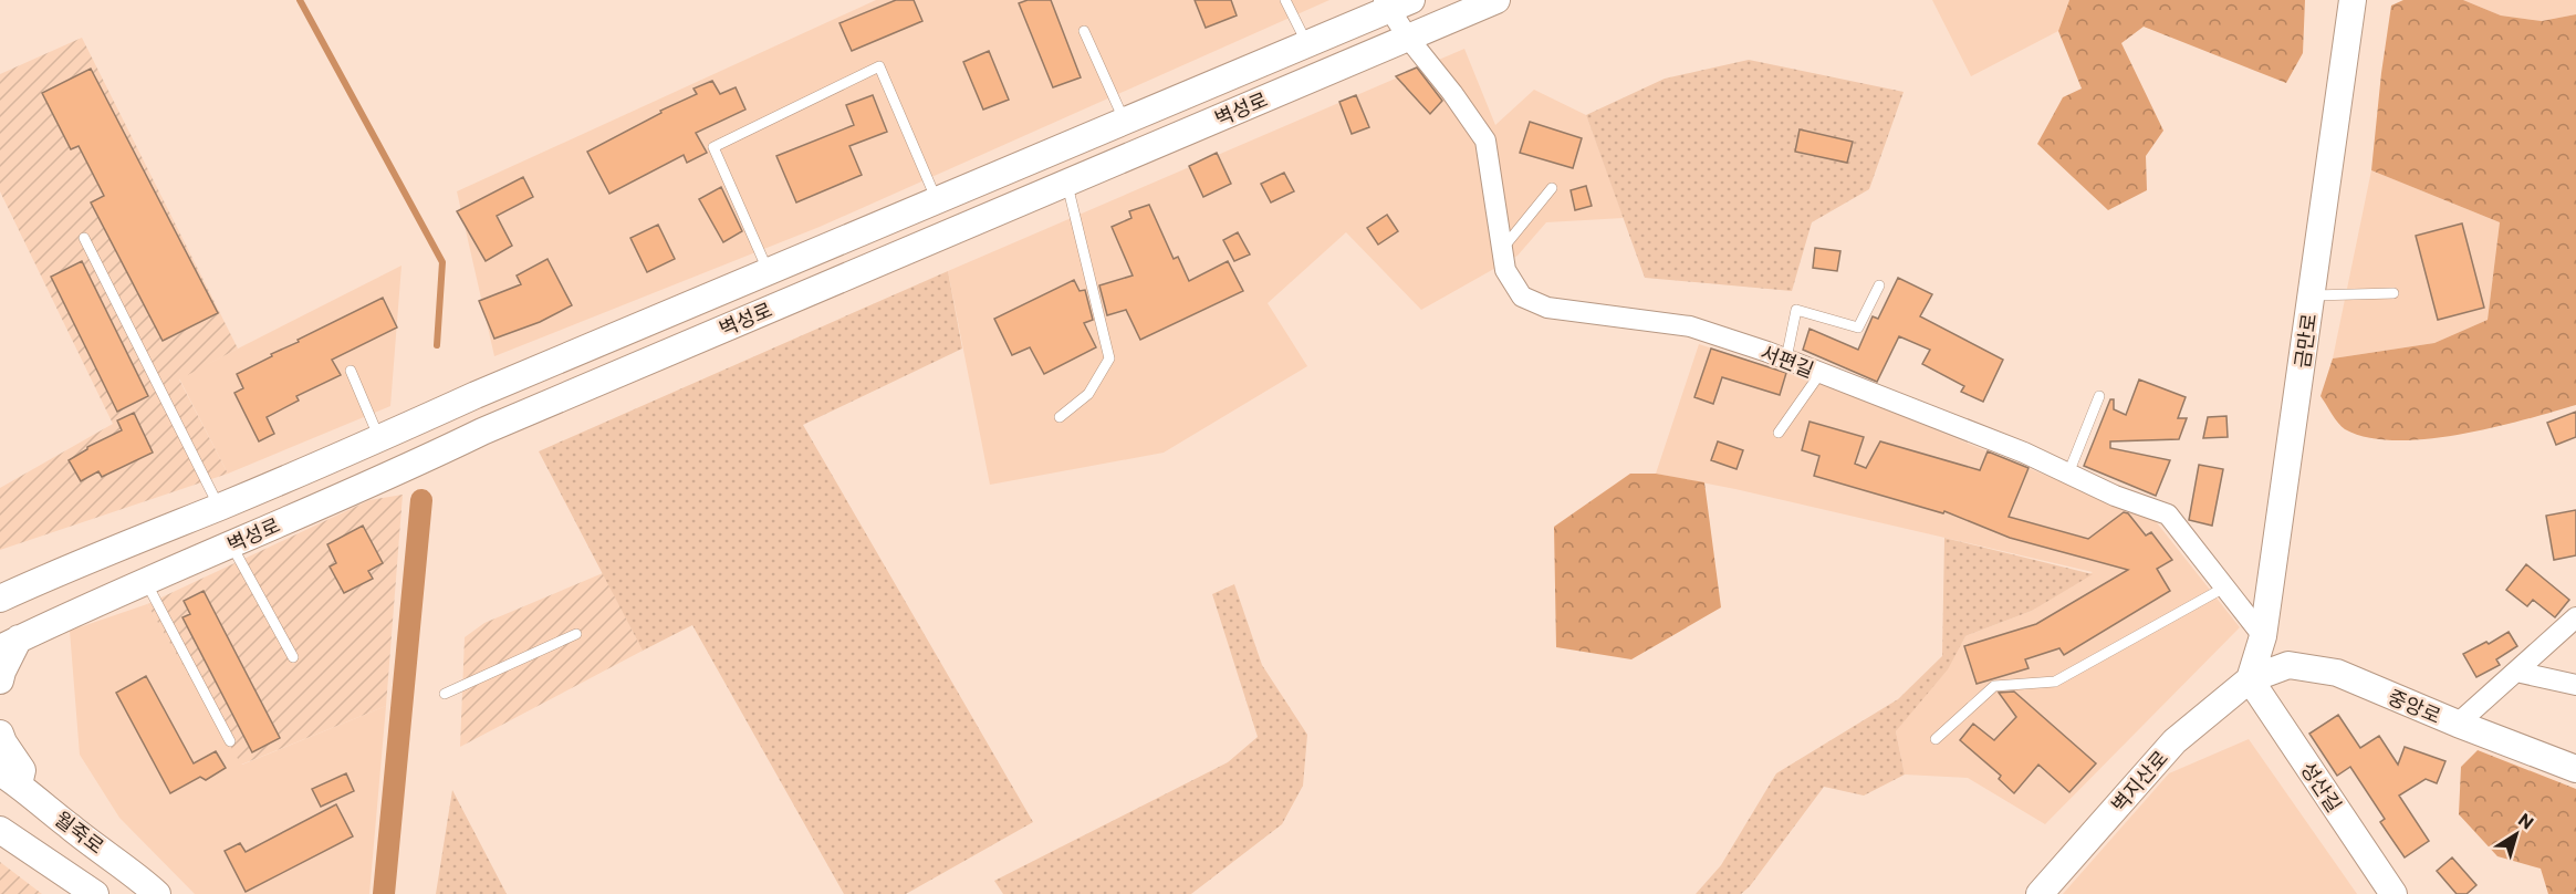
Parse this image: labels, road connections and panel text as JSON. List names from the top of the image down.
{
  "streets": {
    "main road": [
      "벽성로",
      "금만로",
      "중앙로",
      "벽지산로",
      "성산길",
      "월죽로"
    ],
    "street": ["서편길"]
  },
  "crossings": [
    ["벽성로", "서편길"],
    ["금만로", "서편길"],
    ["금만로", "중앙로"],
    ["금만로", "벽지산로"],
    ["금만로", "성산길"],
    ["중앙로", "벽지산로"],
    ["중앙로", "성산길"],
    ["벽지산로", "성산길"]
  ],
  "north": "top right"
}
